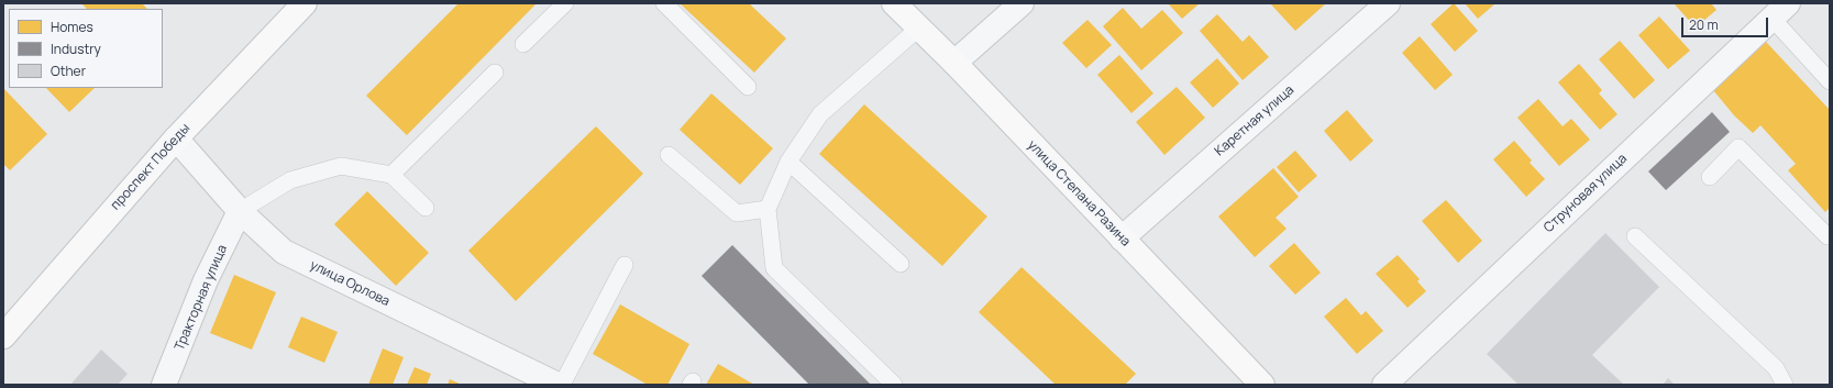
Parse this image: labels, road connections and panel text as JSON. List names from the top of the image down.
{
  "streets": {
    "main road": ["проспект Победы", "улица Степана Разина"],
    "street": [
      "Каретная улица",
      "Струновая улица",
      "улица Орлова",
      "Тракторная улица"
    ]
  },
  "crossings": [
    ["Каретная улица", "улица Степана Разина"],
    ["проспект Победы", "улица Орлова"],
    ["улица Орлова", "Тракторная улица"]
  ],
  "legend": ["Homes", "Industry", "Other"],
  "scale_bar": "20 m"
}
